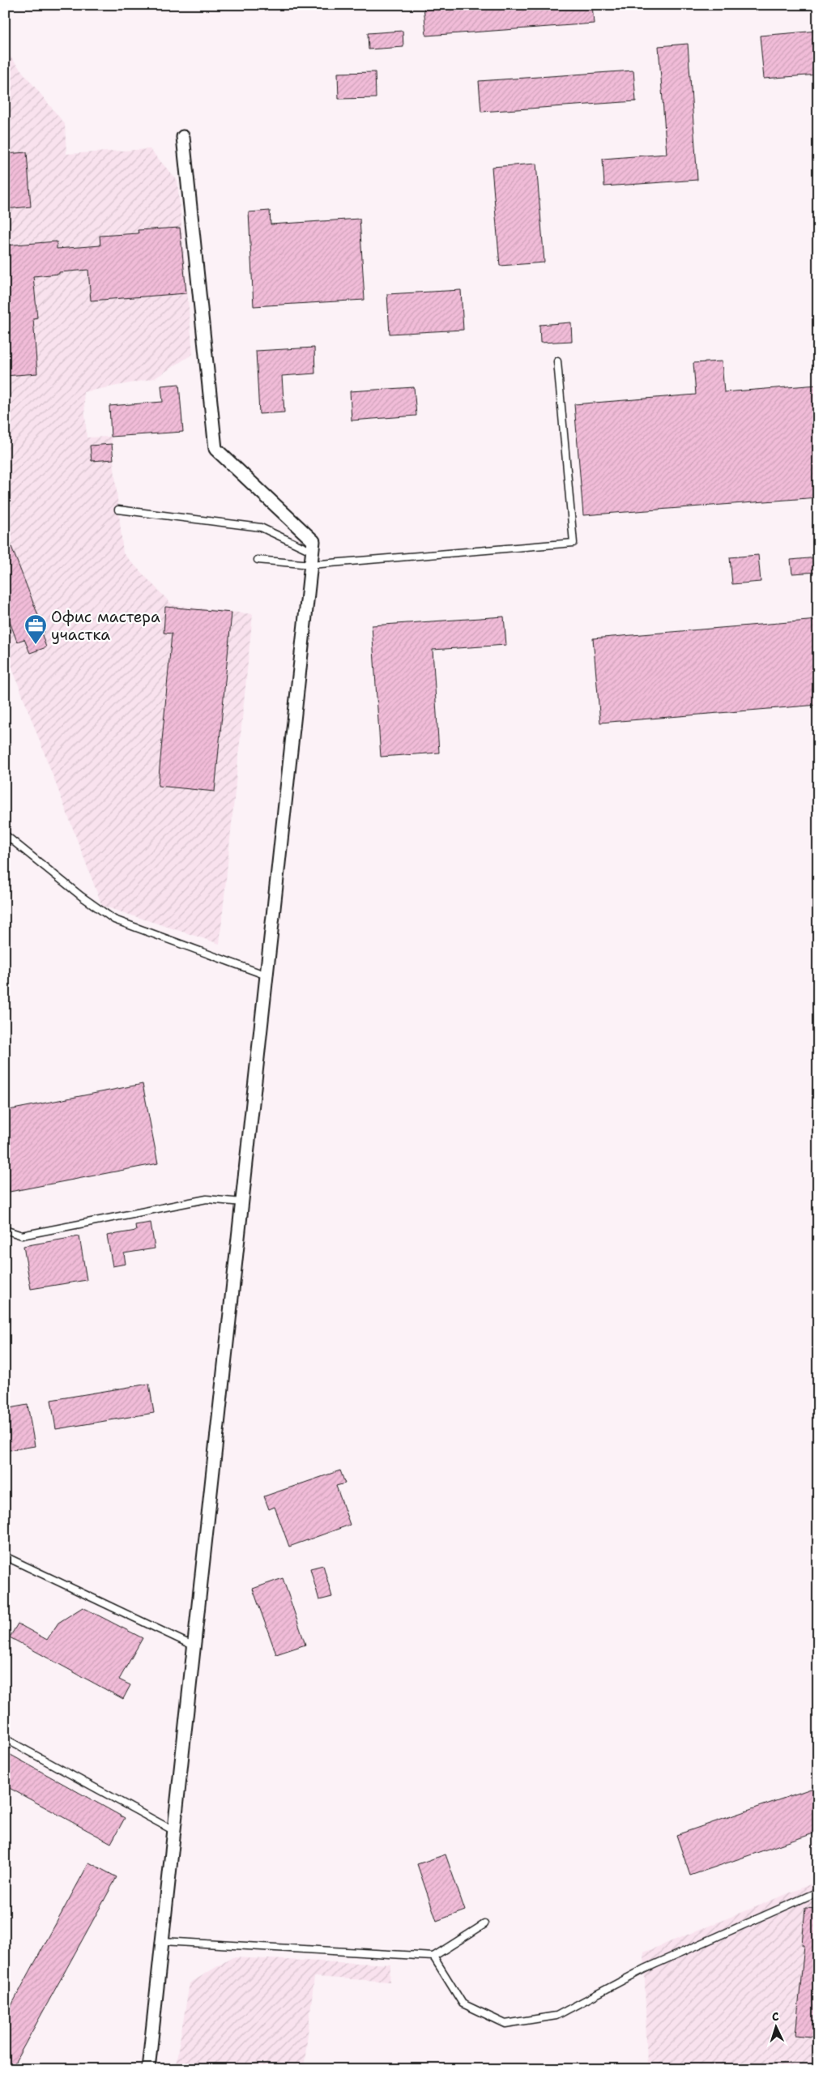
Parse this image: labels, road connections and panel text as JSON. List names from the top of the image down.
{
  "places": {
    "office": ["Офис мастера участка"]
  },
  "north": "top"
}
